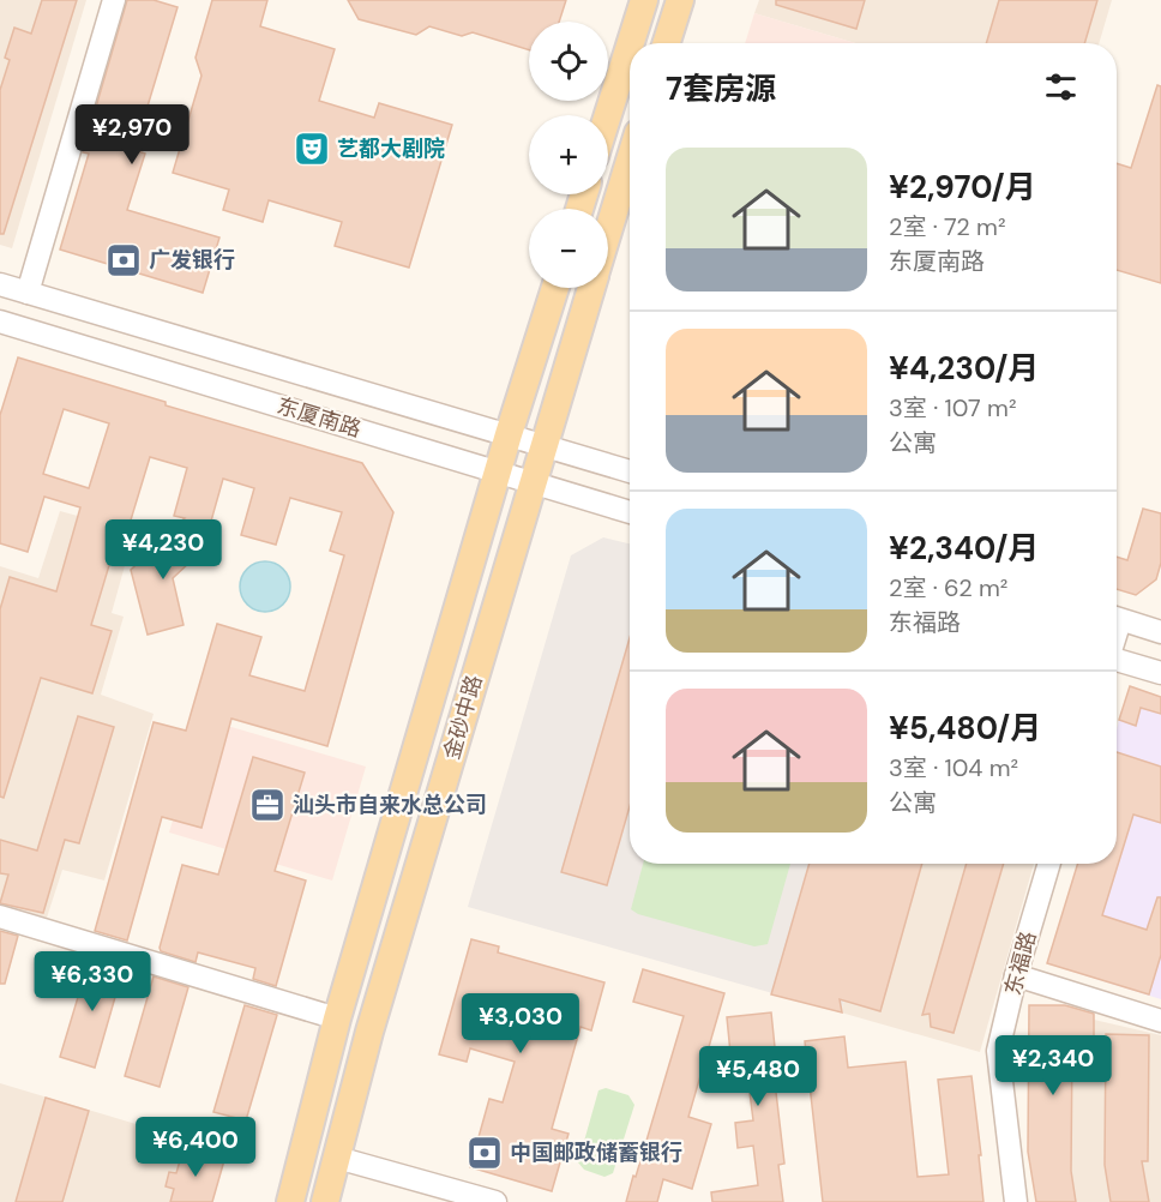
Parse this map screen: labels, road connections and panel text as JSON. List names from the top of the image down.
{
  "streets": {
    "main road": ["金砂中路"],
    "street": ["东厦南路", "东福路"]
  },
  "crossings": [
    ["东厦南路", "金砂中路"]
  ],
  "places": {
    "theatre": ["艺都大剧院"],
    "bank": ["广发银行", "中国邮政储蓄银行"],
    "office": ["汕头市自来水总公司"]
  },
  "page": {
    "map_buttons": ["+", "−"],
    "heading": "7套房源",
    "price": [
      "¥2,970",
      "¥4,230",
      "¥6,330",
      "¥3,030",
      "¥2,340",
      "¥5,480",
      "¥6,400"
    ],
    "list": [
      {
        "name": "¥2,970/月",
        "note": "2室 · 72 m² · 东厦南路"
      },
      {
        "name": "¥4,230/月",
        "note": "3室 · 107 m² · 公寓"
      },
      {
        "name": "¥2,340/月",
        "note": "2室 · 62 m² · 东福路"
      },
      {
        "name": "¥5,480/月",
        "note": "3室 · 104 m² · 公寓"
      }
    ]
  }
}
